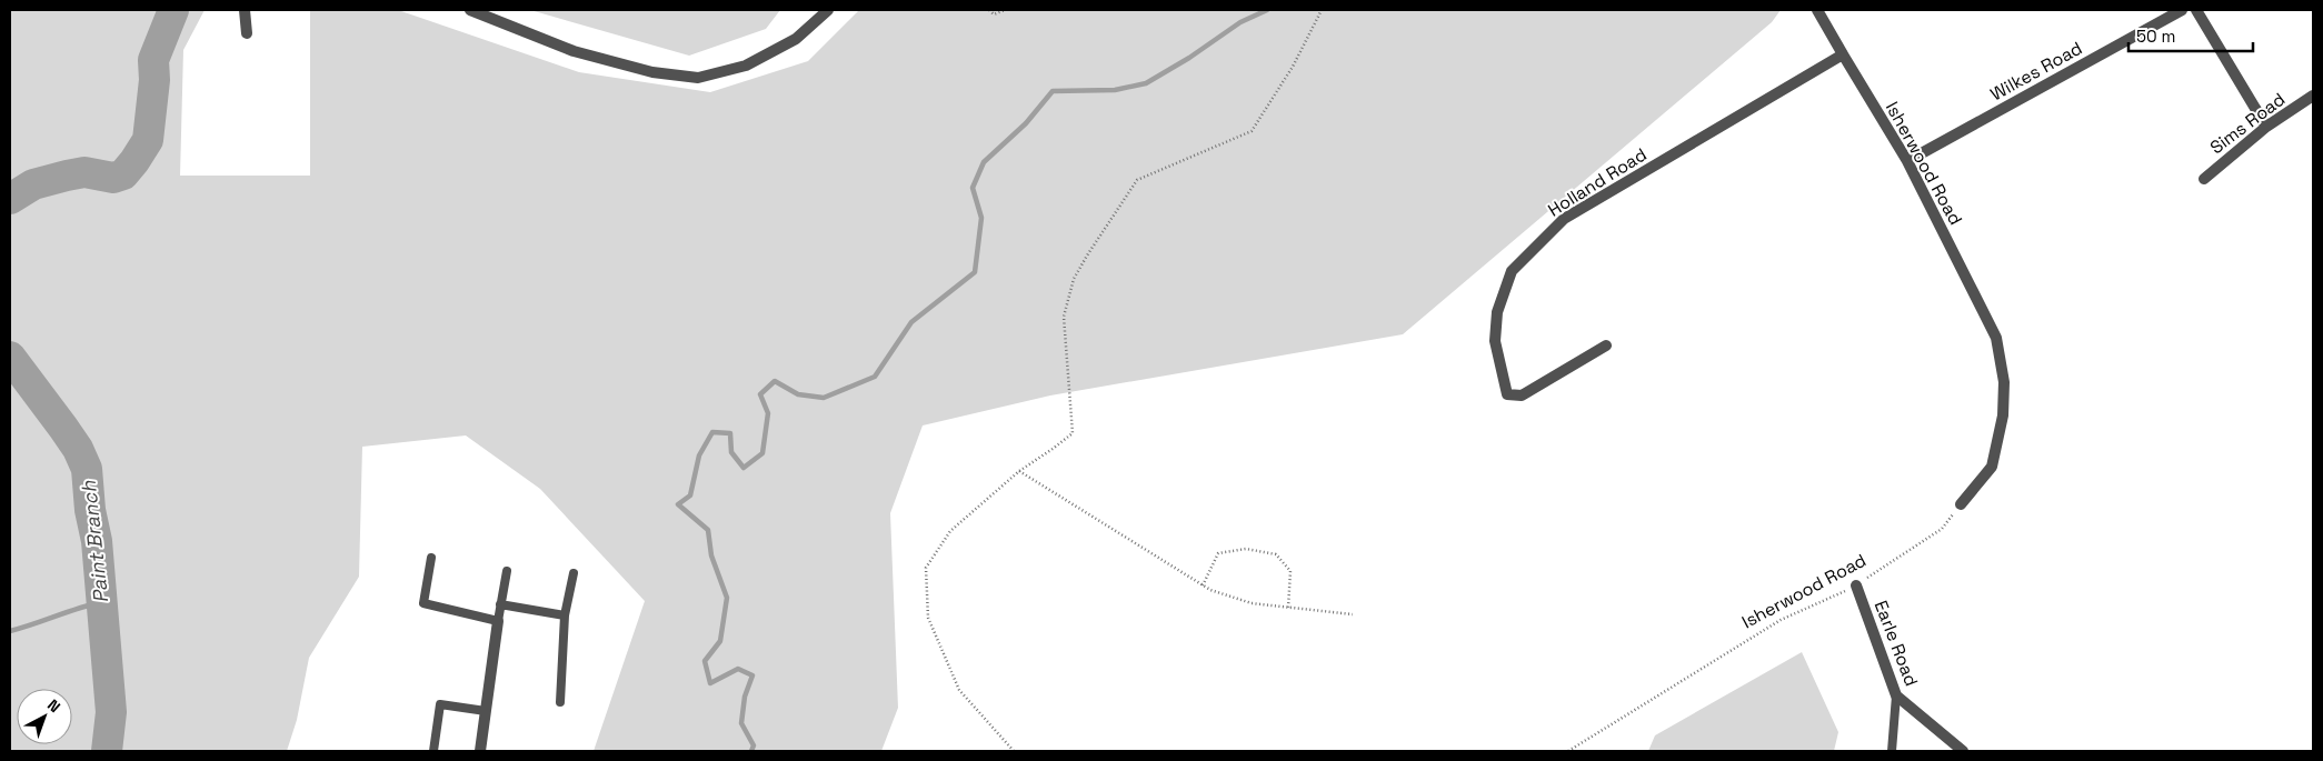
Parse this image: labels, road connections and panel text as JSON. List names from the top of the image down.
{
  "streets": {
    "street": [
      "Wilkes Road",
      "Sims Road",
      "Isherwood Road",
      "Holland Road",
      "Earle Road"
    ]
  },
  "crossings": [
    ["Wilkes Road", "Isherwood Road"],
    ["Isherwood Road", "Holland Road"],
    ["Isherwood Road", "Earle Road"]
  ],
  "water": ["Paint Branch"],
  "scale_bar": "50 m",
  "north": "top right"
}
